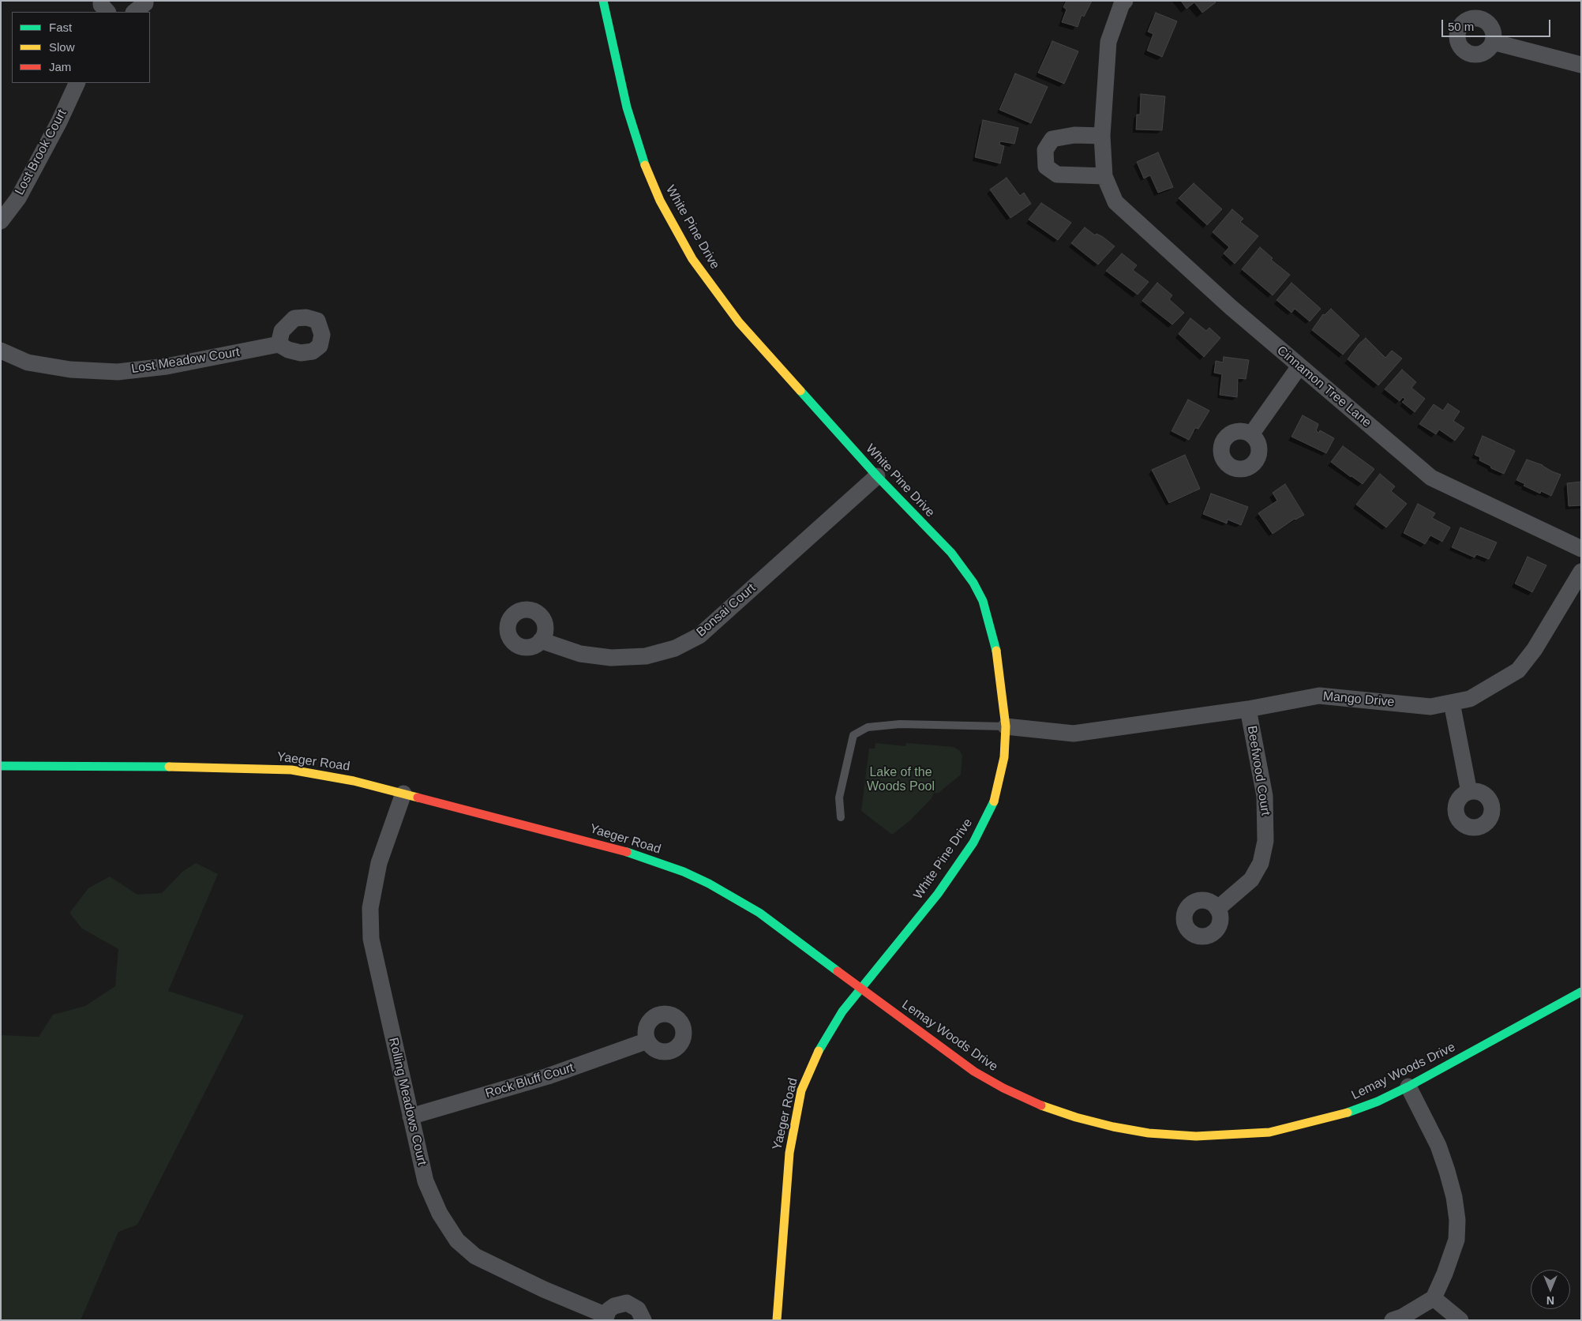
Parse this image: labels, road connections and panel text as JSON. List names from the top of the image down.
{
  "streets": {
    "street": [
      "Lost Brook Court",
      "White Pine Drive",
      "Lost Meadow Court",
      "Cinnamon Tree Lane",
      "Bonsai Court",
      "Mango Drive",
      "Yaeger Road",
      "Beefwood Court",
      "Lemay Woods Drive",
      "Rock Bluff Court",
      "Rolling Meadows Court"
    ]
  },
  "crossings": [
    ["White Pine Drive", "Bonsai Court"],
    ["White Pine Drive", "Mango Drive"],
    ["White Pine Drive", "Yaeger Road"],
    ["White Pine Drive", "Lemay Woods Drive"],
    ["Mango Drive", "Beefwood Court"],
    ["Yaeger Road", "Lemay Woods Drive"],
    ["Yaeger Road", "Rolling Meadows Court"],
    ["Rock Bluff Court", "Rolling Meadows Court"]
  ],
  "parks": ["Lake of the Woods Pool"],
  "legend": ["Fast", "Slow", "Jam"],
  "scale_bar": "50 m",
  "north": "bottom"
}
